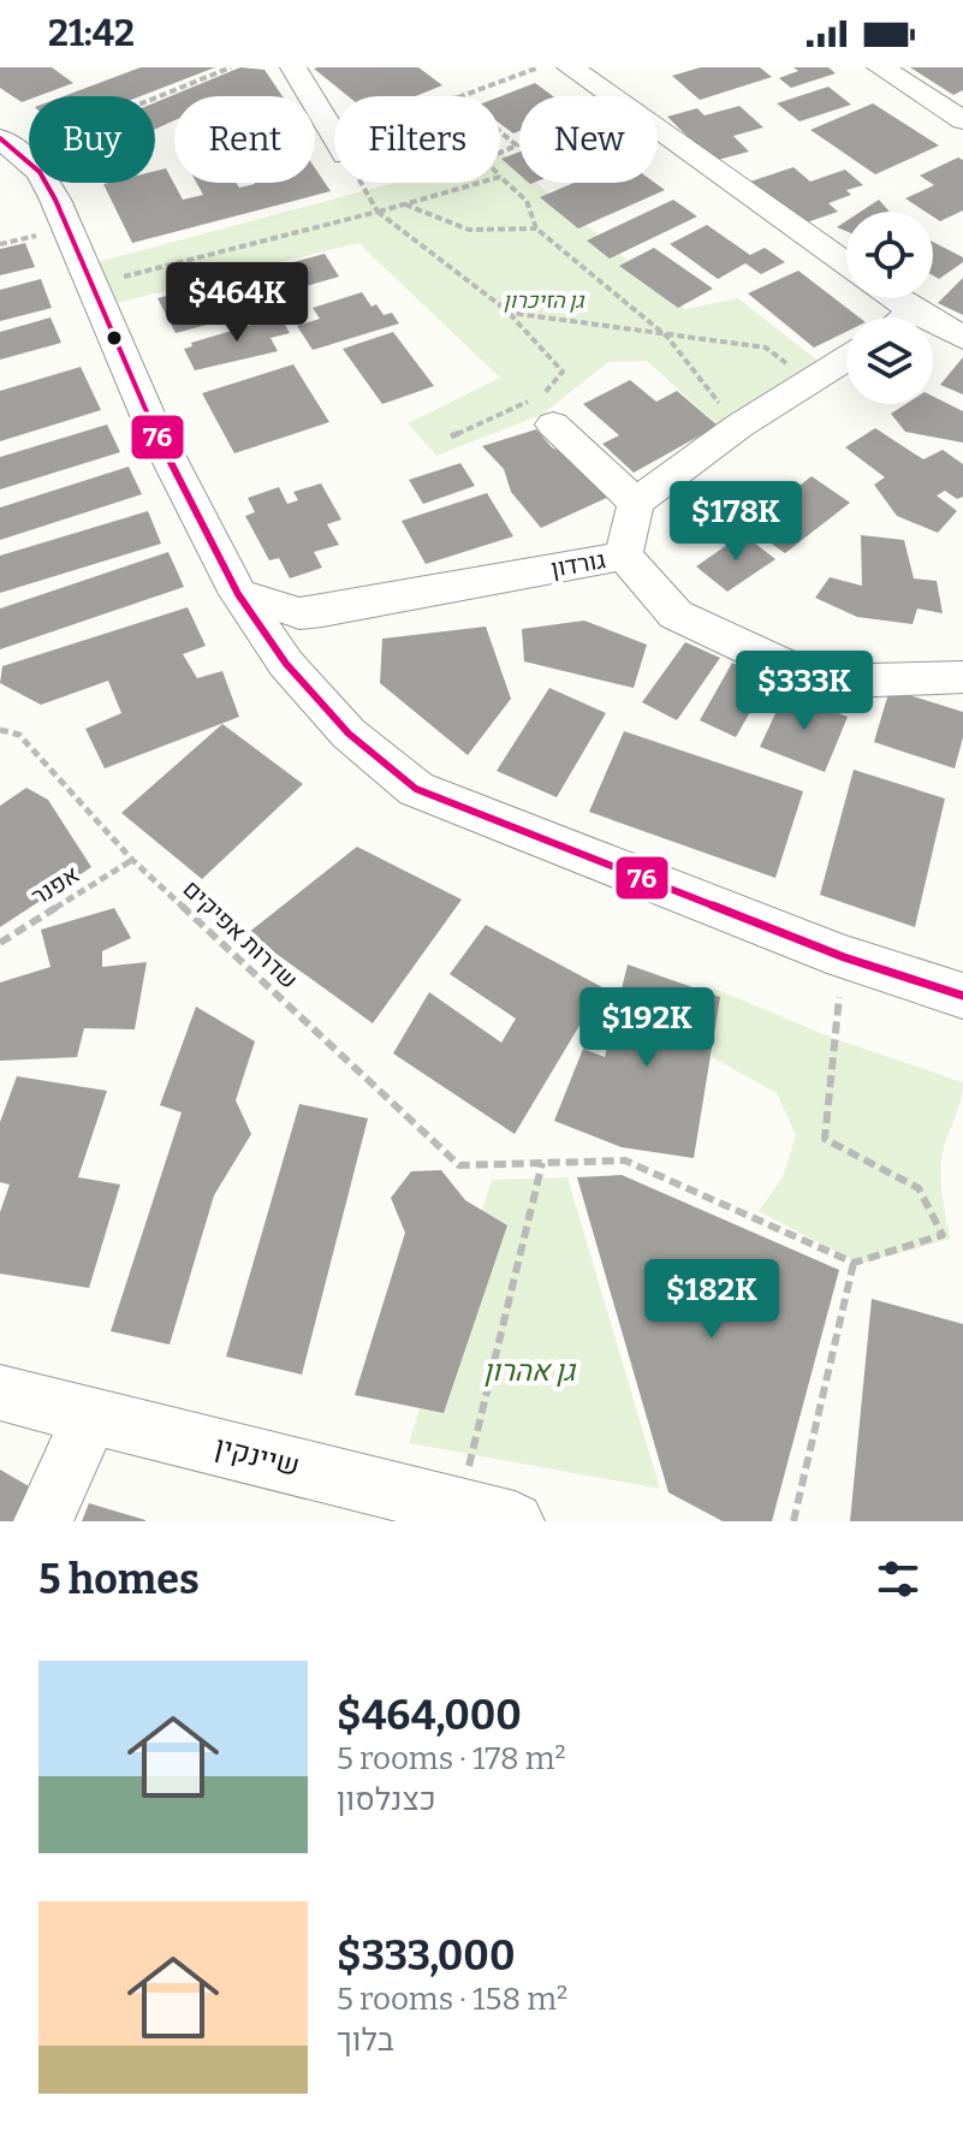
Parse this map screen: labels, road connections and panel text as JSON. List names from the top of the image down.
{
  "streets": {
    "street": ["גורדון", "שיינקין"],
    "path": ["אפנר", "שדרות אפיקים"]
  },
  "crossings": [
    ["אפנר", "שדרות אפיקים"]
  ],
  "parks": ["גן הזיכרון", "גן אהרון"],
  "lines": ["transit line 76"],
  "page": {
    "status": "21:42",
    "chip": [
      "Buy",
      "Rent",
      "Filters",
      "New"
    ],
    "price": [
      "$464K",
      "$178K",
      "$333K",
      "$192K",
      "$182K"
    ],
    "heading": "5 homes",
    "list": [
      {
        "name": "$464,000",
        "note": "5 rooms · 178 m² · כצנלסון"
      },
      {
        "name": "$333,000",
        "note": "5 rooms · 158 m² · בלוך"
      }
    ]
  }
}
